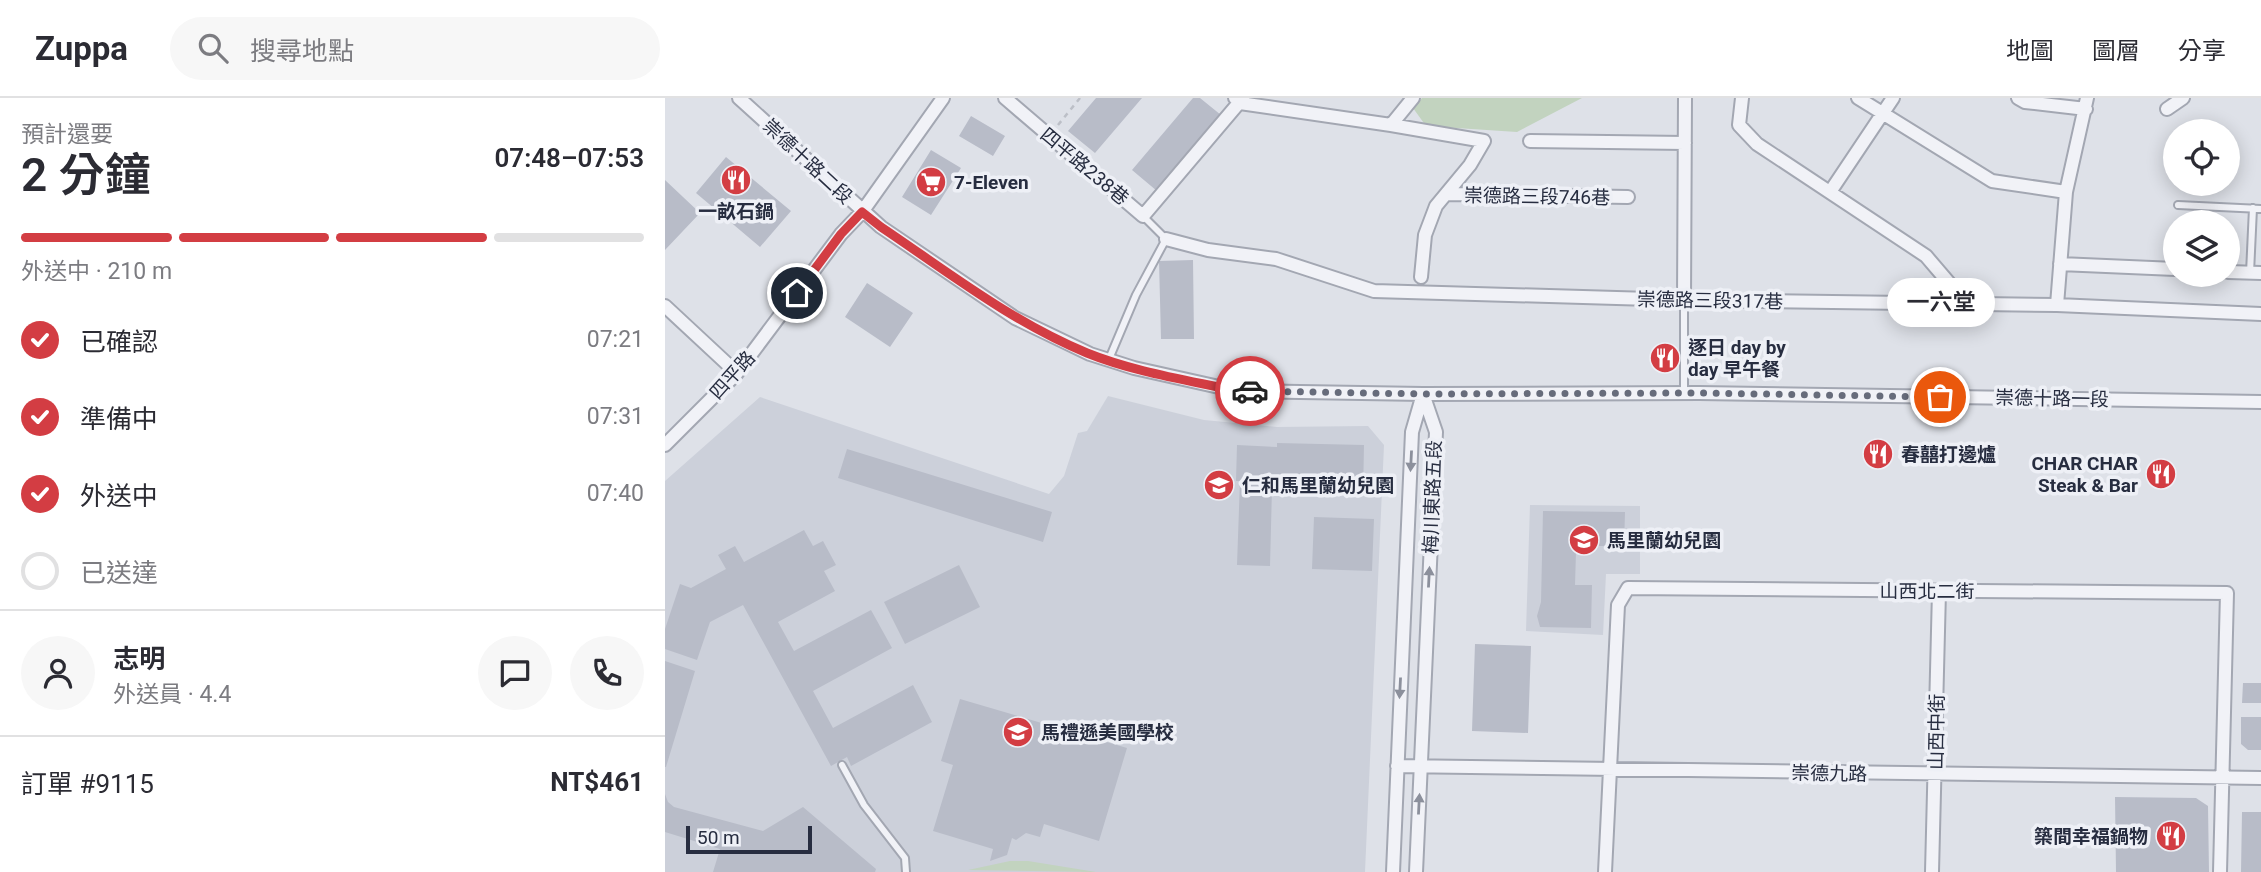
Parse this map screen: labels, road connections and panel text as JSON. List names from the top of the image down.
{
  "streets": {
    "street": [
      "崇德十路二段",
      "四平路238巷",
      "崇德路三段746巷",
      "崇德路三段317巷",
      "四平路",
      "崇德十路一段",
      "梅川東路五段",
      "山西北二街",
      "山西中街",
      "崇德九路"
    ]
  },
  "crossings": [
    ["崇德十路二段", "四平路"],
    ["崇德十路二段", "崇德十路一段"],
    ["崇德十路二段", "梅川東路五段"],
    ["崇德十路一段", "梅川東路五段"],
    ["梅川東路五段", "崇德九路"],
    ["山西北二街", "山西中街"],
    ["山西北二街", "崇德九路"],
    ["山西中街", "崇德九路"]
  ],
  "places": {
    "restaurant": [
      "一畝石鍋",
      "逐日 day by day 早午餐",
      "春囍打邊爐",
      "CHAR CHAR Steak & Bar",
      "築間幸福鍋物"
    ],
    "supermarket": ["7-Eleven"],
    "other": ["一六堂"],
    "school or university": ["仁和馬里蘭幼兒園", "馬里蘭幼兒園", "馬禮遜美國學校"]
  },
  "scale_bar": "50 m",
  "page": {
    "header": "Zuppa",
    "search": "搜尋地點",
    "nav": ["地圖", "圖層", "分享"],
    "heading": ["2 分鐘", "預計還要", "07:48–07:53"],
    "panel": [
      "志明",
      "外送員 · 4.4",
      "訂單 #9115",
      "NT$461"
    ],
    "bar": "外送中 · 210 m",
    "bubble": "一六堂",
    "list": [
      ["已確認", "07:21"],
      ["準備中", "07:31"],
      ["外送中", "07:40"],
      "已送達"
    ],
    "scale": "50 m"
  }
}
